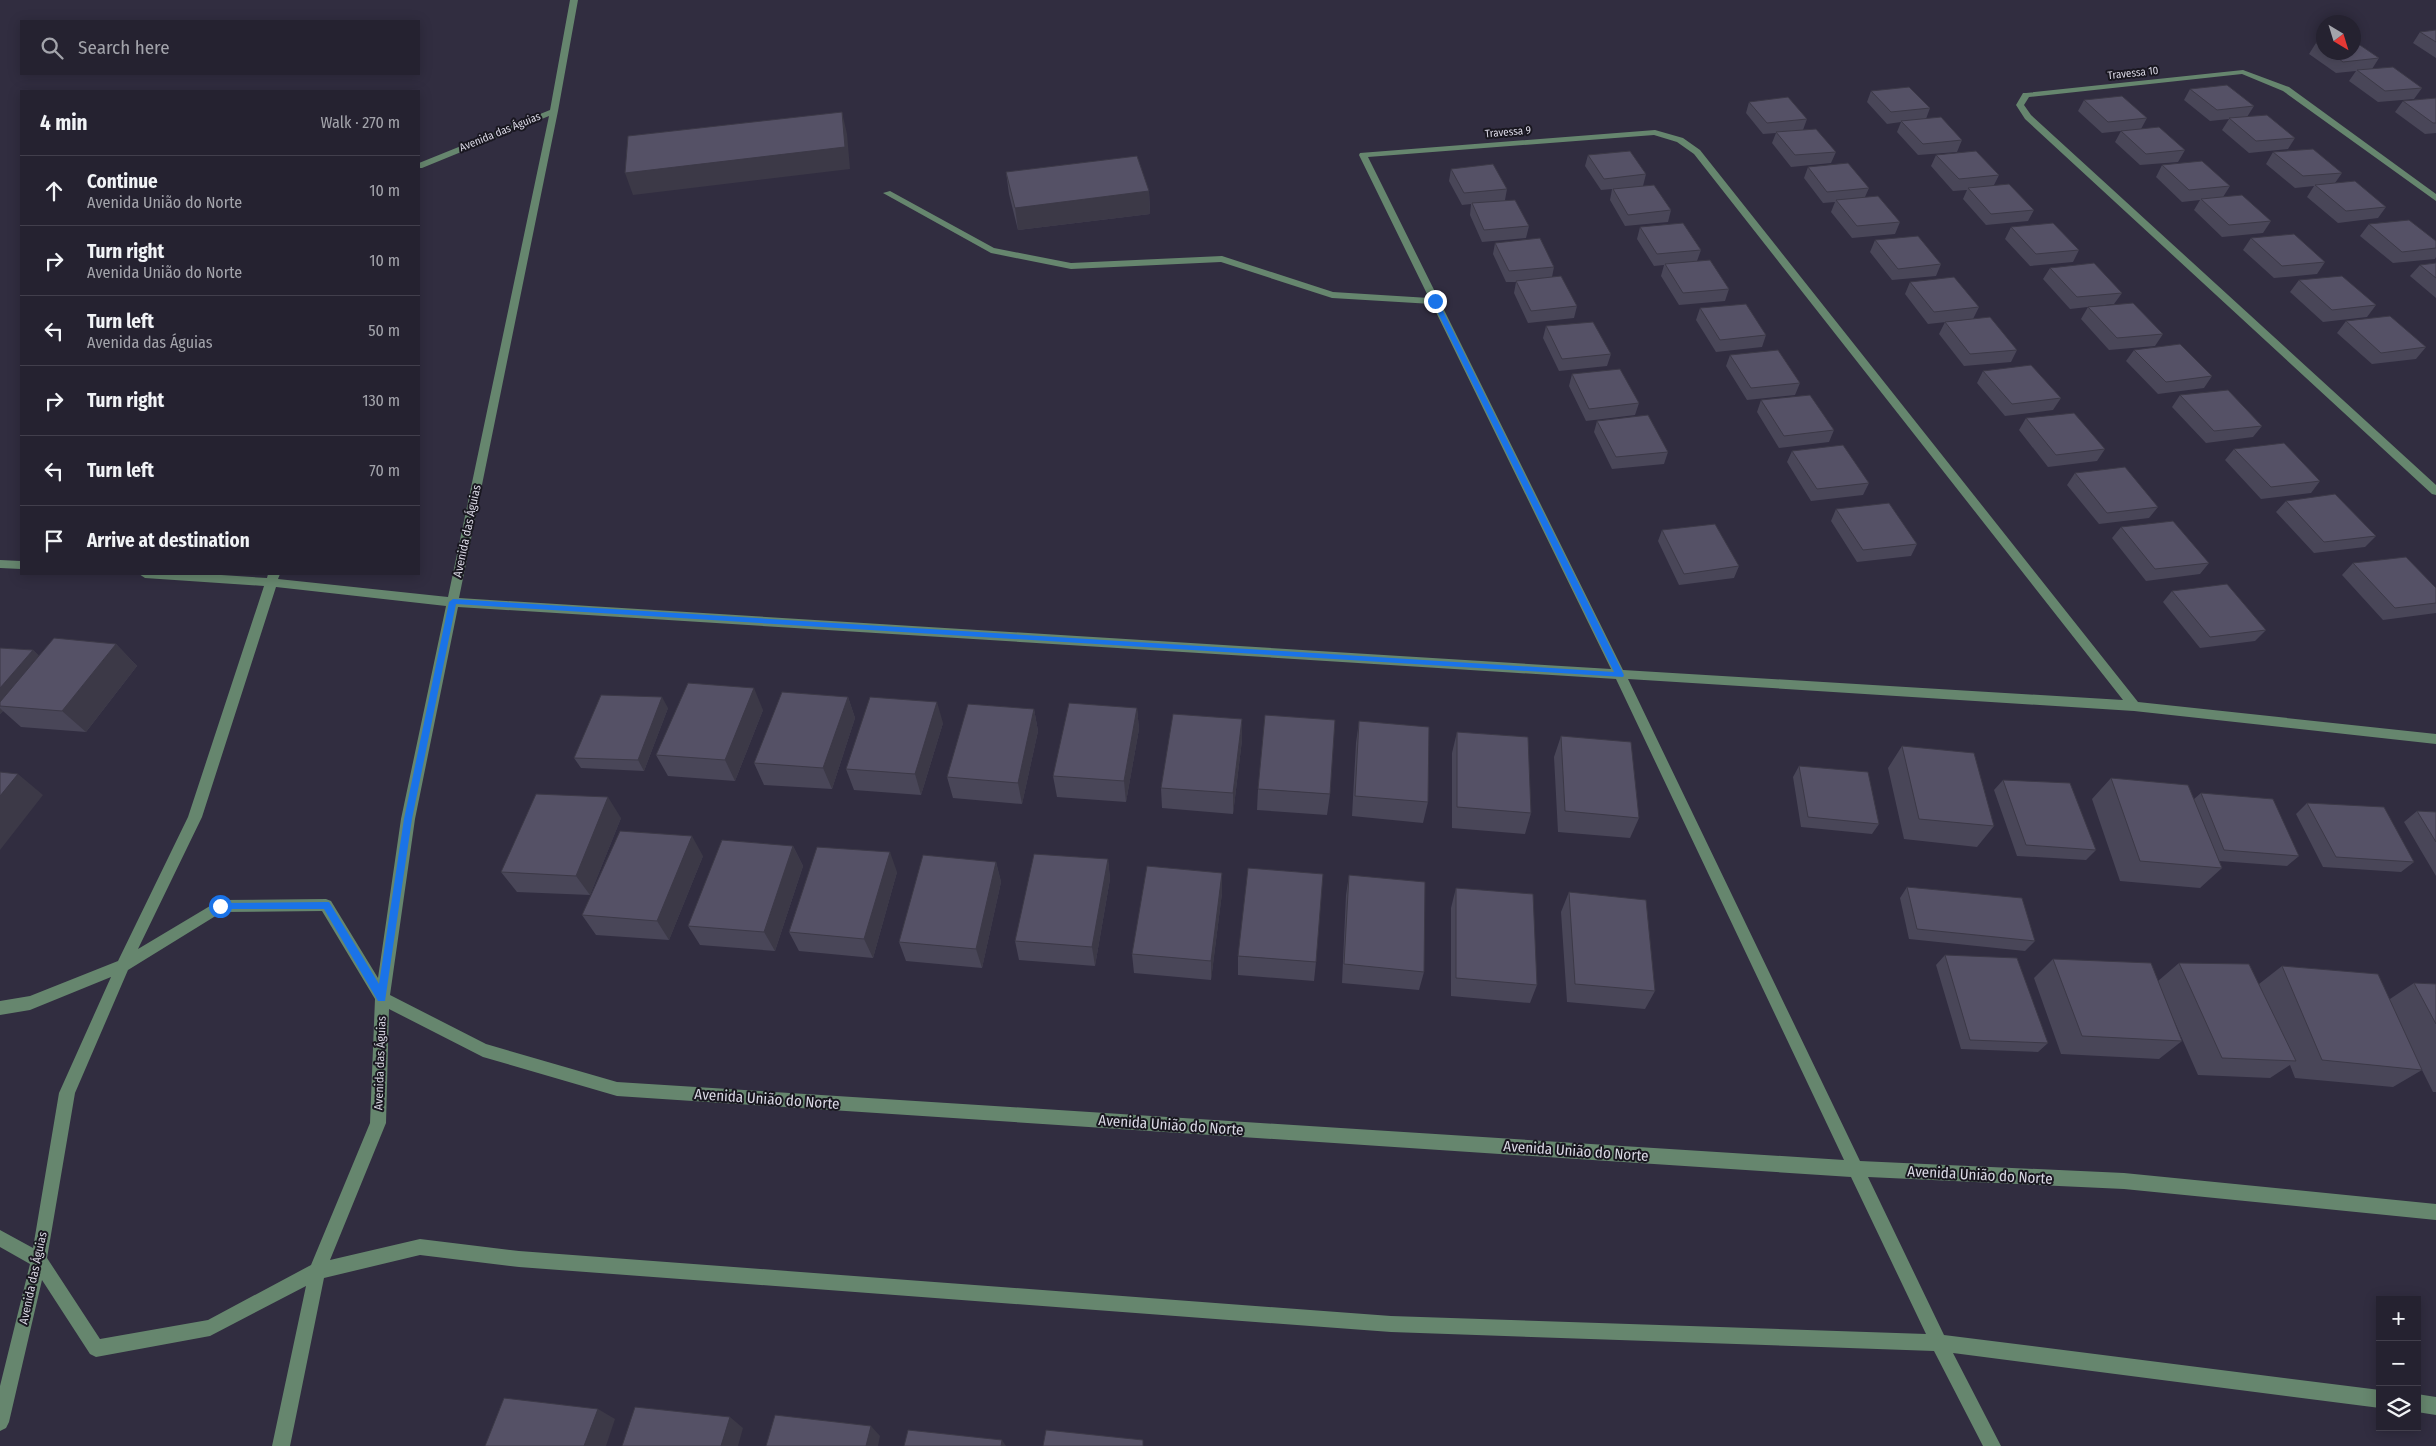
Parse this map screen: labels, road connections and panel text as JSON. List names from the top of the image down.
{
  "streets": {
    "street": [
      "Travessa 10",
      "Avenida das Águias",
      "Travessa 9",
      "Avenida União do Norte"
    ]
  },
  "crossings": [
    ["Avenida das Águias", "Avenida União do Norte"]
  ],
  "north": "bottom right",
  "page": {
    "search": "Search here",
    "heading": ["4 min", "Walk · 270 m"],
    "list": [
      ["Continue", "Avenida União do Norte", "10 m"],
      ["Turn right", "Avenida União do Norte", "10 m"],
      ["Turn left", "Avenida das Águias", "50 m"],
      ["Turn right", "130 m"],
      ["Turn left", "70 m"],
      "Arrive at destination"
    ],
    "map_buttons": ["+", "−"]
  }
}
